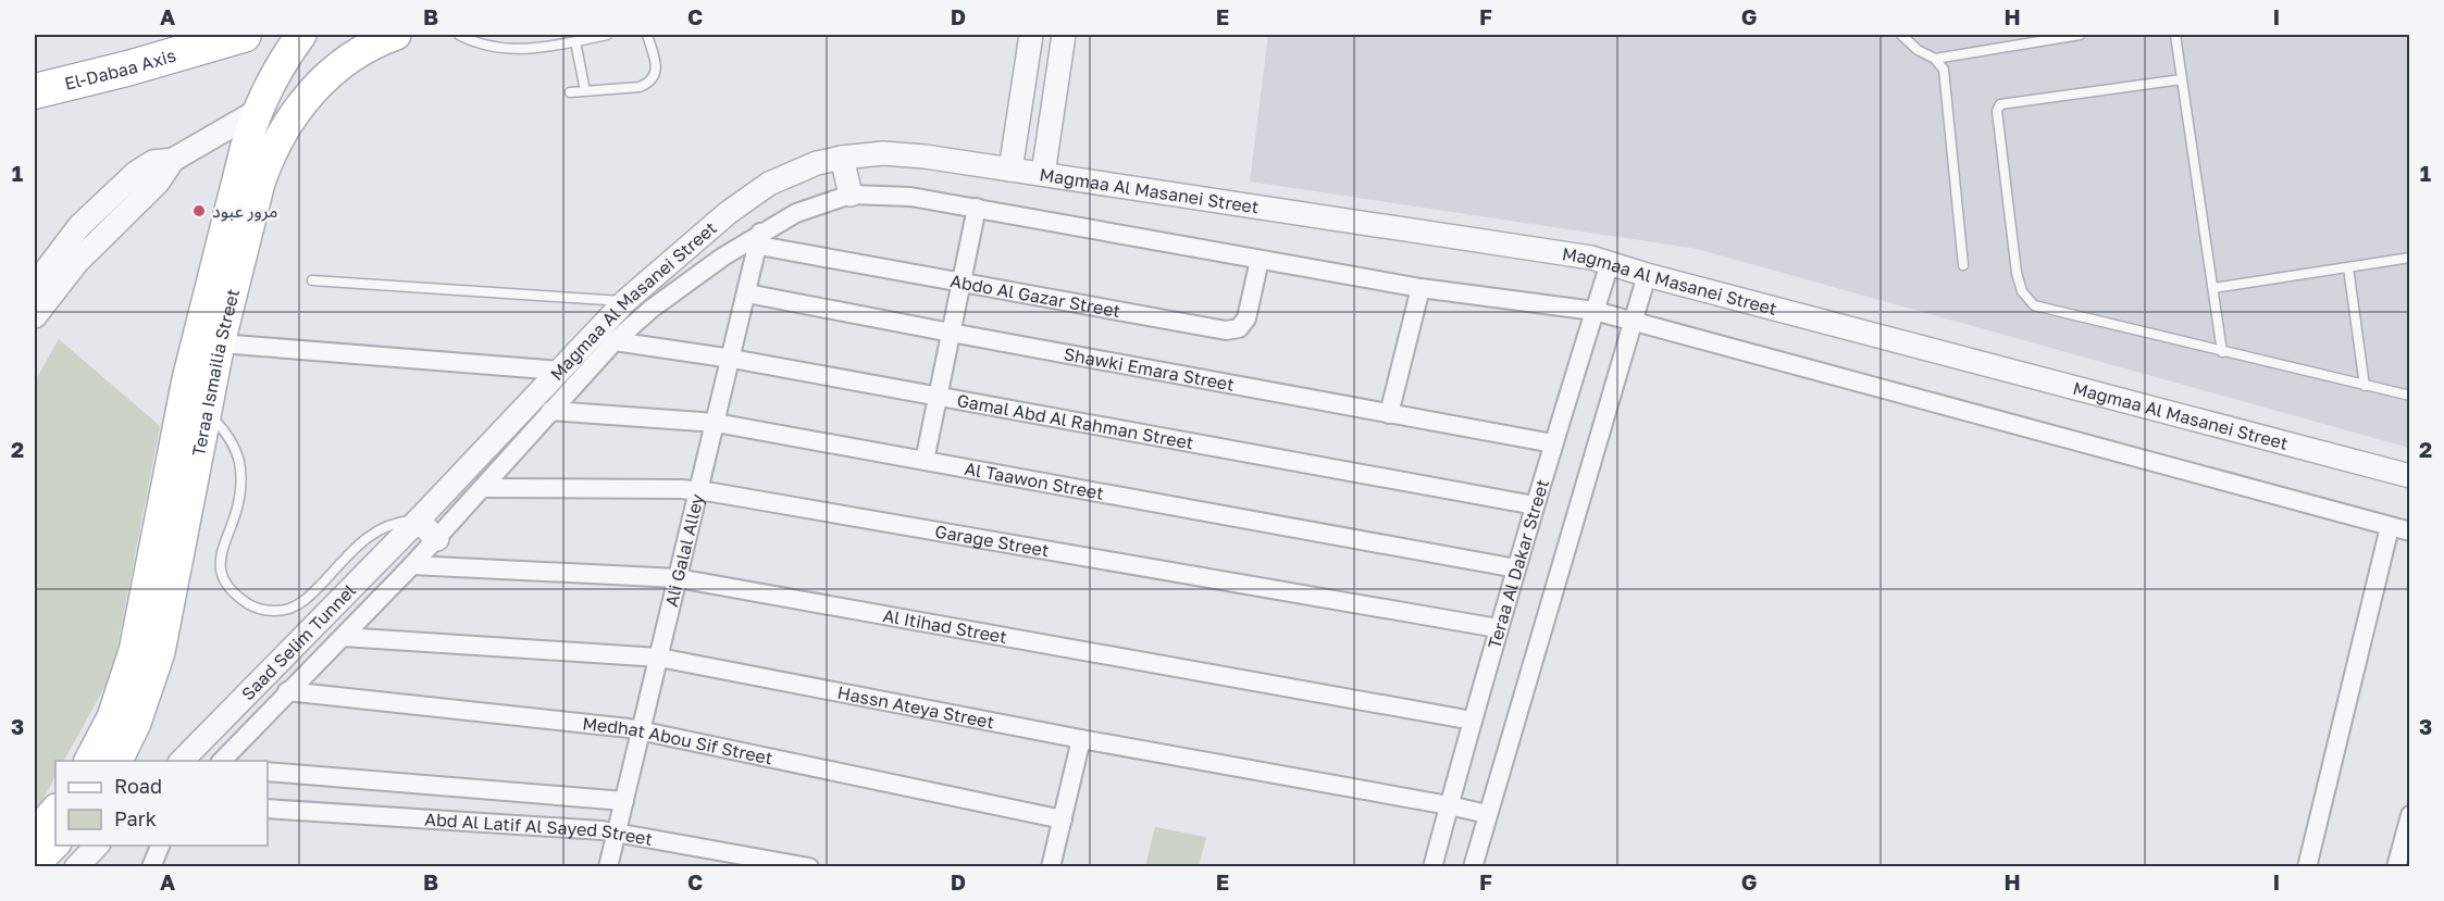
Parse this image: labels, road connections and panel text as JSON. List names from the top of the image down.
{
  "streets": {
    "highway": ["El-Dabaa Axis"],
    "main road": ["Teraa Ismailia Street"],
    "street": [
      "Magmaa Al Masanei Street",
      "Abdo Al Gazar Street",
      "Shawki Emara Street",
      "Gamal Abd Al Rahman Street",
      "Al Taawon Street",
      "Garage Street",
      "Ali Galal Alley",
      "Teraa Al Dakar Street",
      "Al Itihad Street",
      "Saad Selim Tunnel",
      "Hassn Ateya Street",
      "Medhat Abou Sif Street",
      "Abd Al Latif Al Sayed Street"
    ]
  },
  "crossings": [
    ["Magmaa Al Masanei Street", "Abdo Al Gazar Street"],
    ["Magmaa Al Masanei Street", "Gamal Abd Al Rahman Street"],
    ["Magmaa Al Masanei Street", "Al Taawon Street"],
    ["Magmaa Al Masanei Street", "Garage Street"],
    ["Magmaa Al Masanei Street", "Ali Galal Alley"],
    ["Magmaa Al Masanei Street", "Teraa Al Dakar Street"],
    ["Magmaa Al Masanei Street", "Al Itihad Street"],
    ["Magmaa Al Masanei Street", "Saad Selim Tunnel"],
    ["Magmaa Al Masanei Street", "Hassn Ateya Street"],
    ["Magmaa Al Masanei Street", "Medhat Abou Sif Street"],
    ["Abdo Al Gazar Street", "Ali Galal Alley"],
    ["Shawki Emara Street", "Ali Galal Alley"],
    ["Shawki Emara Street", "Teraa Al Dakar Street"],
    ["Gamal Abd Al Rahman Street", "Ali Galal Alley"],
    ["Gamal Abd Al Rahman Street", "Teraa Al Dakar Street"],
    ["Al Taawon Street", "Ali Galal Alley"],
    ["Al Taawon Street", "Teraa Al Dakar Street"],
    ["Garage Street", "Ali Galal Alley"],
    ["Garage Street", "Teraa Al Dakar Street"],
    ["Ali Galal Alley", "Al Itihad Street"],
    ["Ali Galal Alley", "Hassn Ateya Street"],
    ["Ali Galal Alley", "Medhat Abou Sif Street"],
    ["Ali Galal Alley", "Abd Al Latif Al Sayed Street"],
    ["Teraa Al Dakar Street", "Al Itihad Street"],
    ["Teraa Al Dakar Street", "Hassn Ateya Street"]
  ],
  "places": ["مرور عبود"],
  "legend": ["Road", "Park"],
  "grid": {
    "columns": [
      "A",
      "B",
      "C",
      "D",
      "E",
      "F",
      "G",
      "H",
      "I"
    ],
    "rows": ["1", "2", "3"]
  }
}
